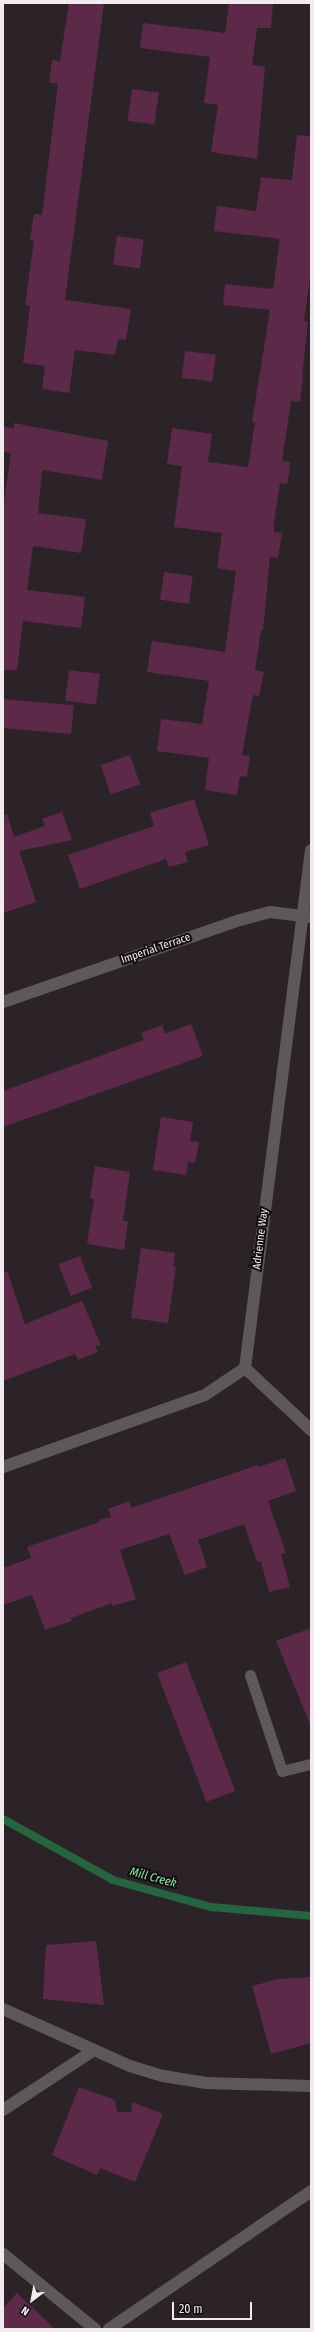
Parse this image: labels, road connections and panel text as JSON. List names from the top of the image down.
{
  "streets": {
    "street": ["Imperial Terrace", "Adrienne Way"]
  },
  "crossings": [
    ["Imperial Terrace", "Adrienne Way"]
  ],
  "water": ["Mill Creek"],
  "scale_bar": "20 m",
  "north": "bottom left"
}
